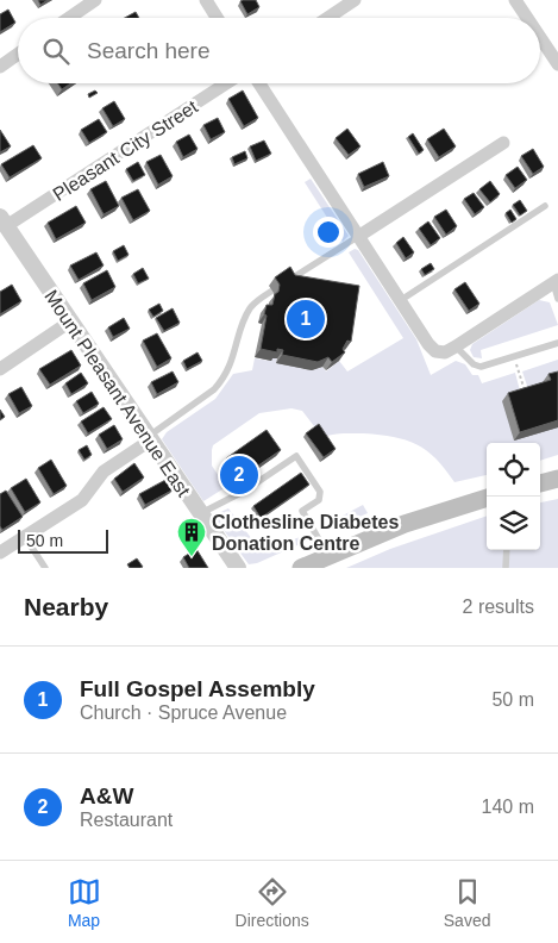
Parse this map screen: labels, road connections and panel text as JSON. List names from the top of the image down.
{
  "streets": {
    "street": ["Pleasant City Street", "Mount Pleasant Avenue East"]
  },
  "crossings": [
    ["Pleasant City Street", "Mount Pleasant Avenue East"]
  ],
  "places": {
    "building": ["Clothesline Diabetes Donation Centre"]
  },
  "scale_bar": "50 m",
  "page": {
    "search": "Search here",
    "pins": ["1", "2"],
    "scale": "50 m",
    "heading": ["Nearby", "2 results"],
    "list": [
      {
        "mark": "1",
        "name": "Full Gospel Assembly",
        "note": "Church · Spruce Avenue",
        "value": "50 m"
      },
      {
        "mark": "2",
        "name": "A&W",
        "note": "Restaurant",
        "value": "140 m"
      }
    ],
    "nav": ["Map", "Directions", "Saved"]
  }
}
